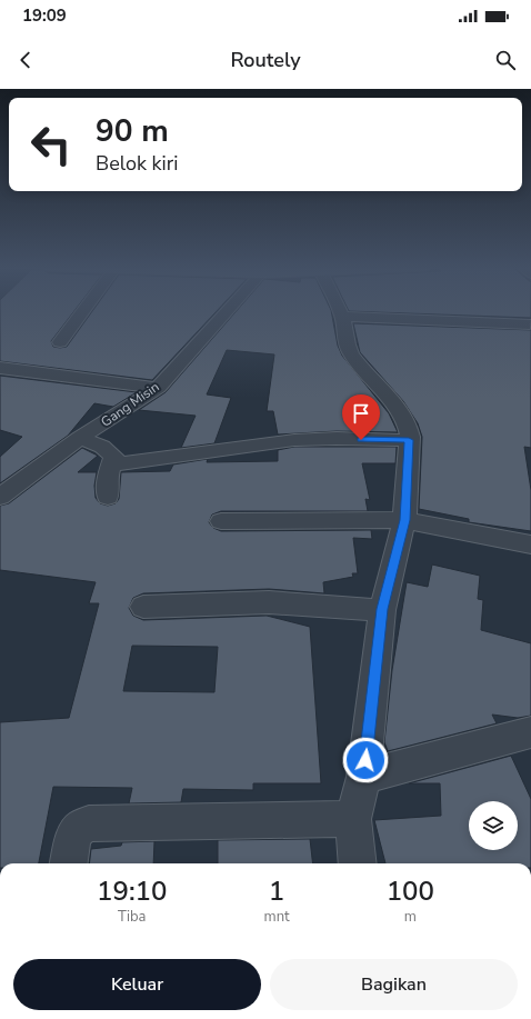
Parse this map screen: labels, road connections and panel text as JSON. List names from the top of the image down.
{
  "streets": {
    "street": ["Gang Misin"]
  },
  "page": {
    "status": "19:09",
    "header": "Routely",
    "turn": ["90 m", "Belok kiri"],
    "eta": [
      "19:10",
      "Tiba",
      "1",
      "mnt",
      "100",
      "m"
    ],
    "buttons": ["Keluar", "Bagikan"]
  }
}
